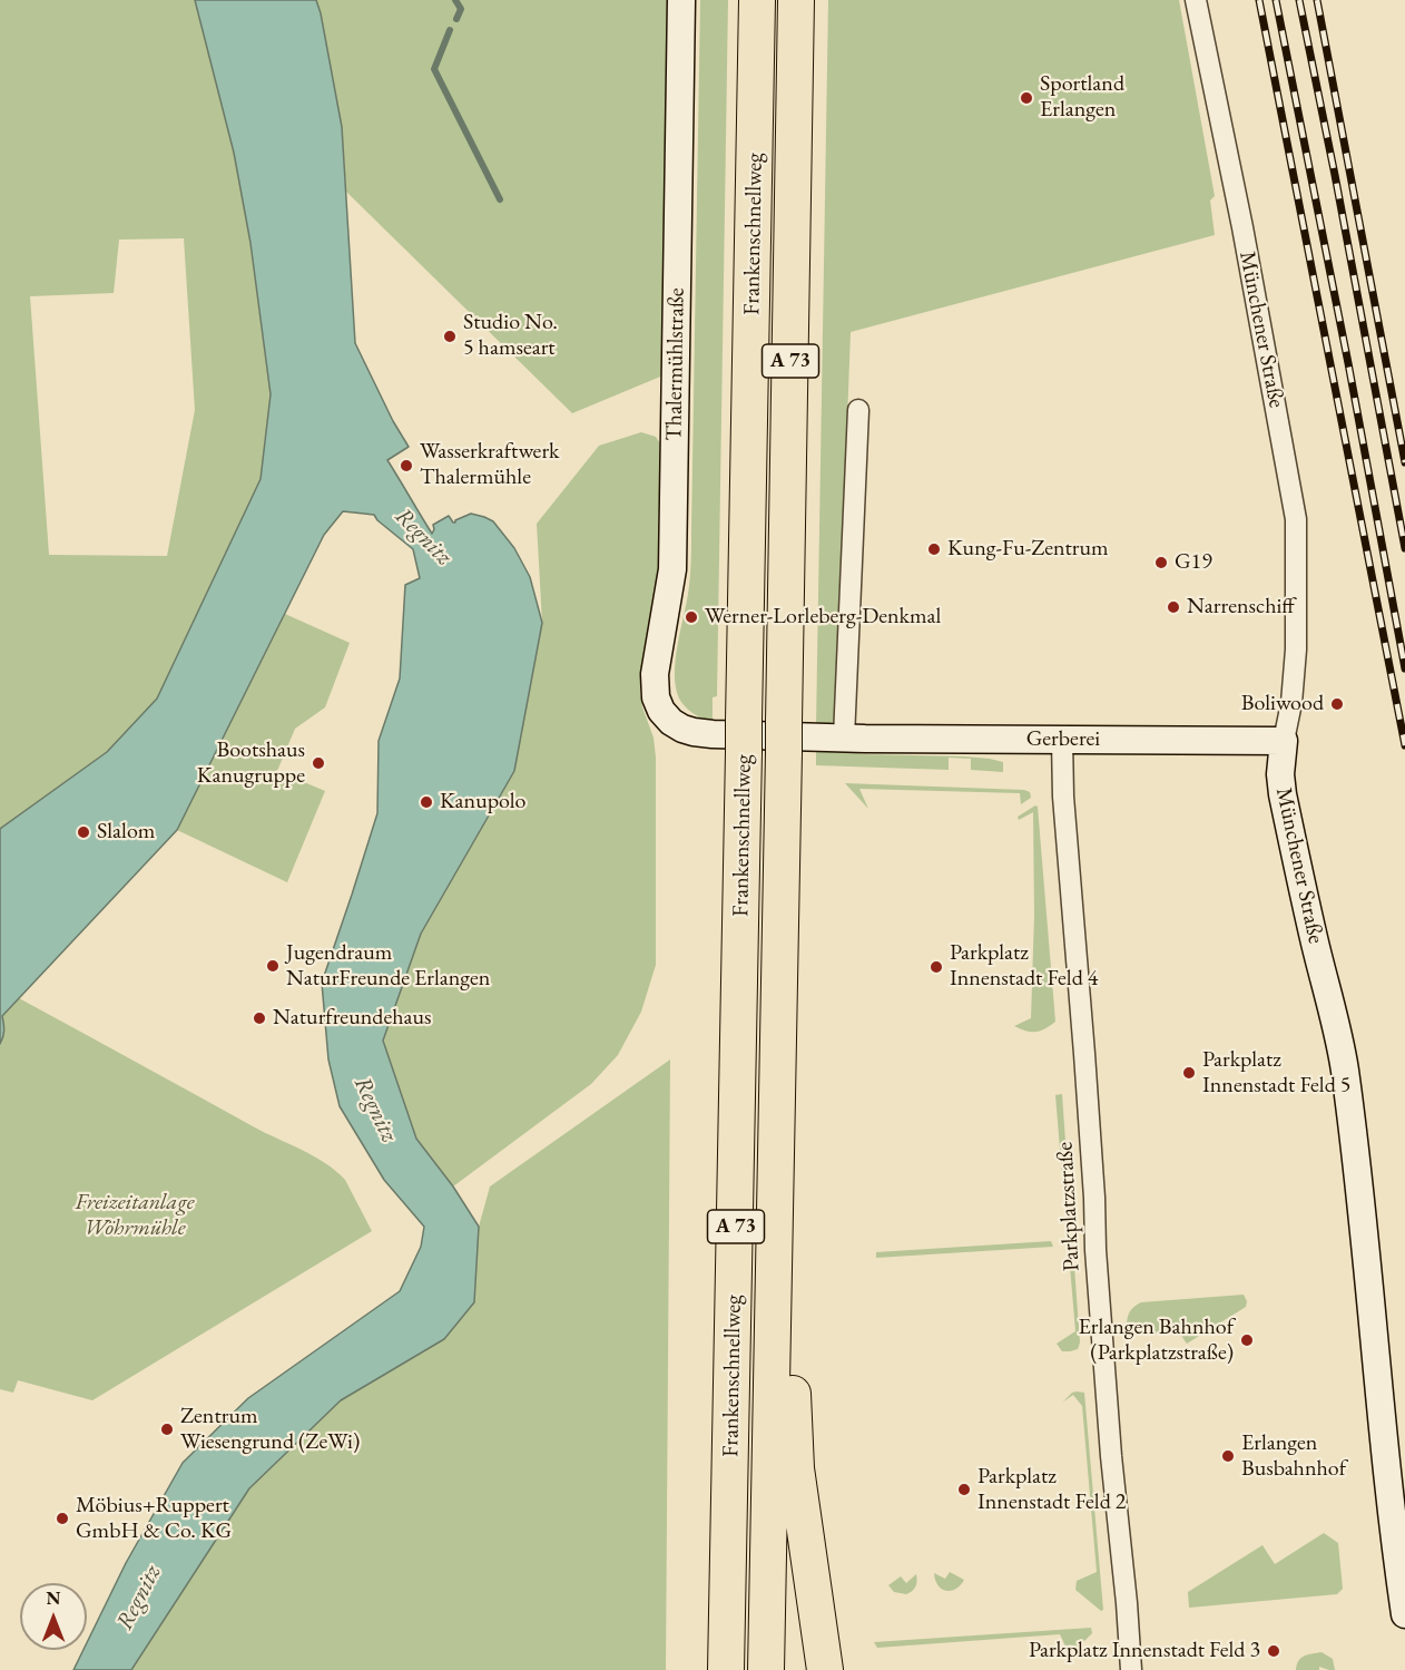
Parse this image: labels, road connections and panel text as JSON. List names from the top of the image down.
{
  "streets": {
    "highway": ["Frankenschnellweg", "A 73"],
    "main road": ["Münchener Straße", "Thalermühlstraße", "Gerberei"],
    "street": ["Parkplatzstraße"]
  },
  "crossings": [
    ["Münchener Straße", "Gerberei"],
    ["Thalermühlstraße", "Gerberei"],
    ["Gerberei", "Parkplatzstraße"]
  ],
  "water": ["Regnitz"],
  "parks": ["Freizeitanlage Wöhrmühle"],
  "places": [
    "Sportland Erlangen",
    "Studio No. 5 hamseart",
    "Wasserkraftwerk Thalermühle",
    "Kung-Fu-Zentrum",
    "G19",
    "Narrenschiff",
    "Werner-Lorleberg-Denkmal",
    "Boliwood",
    "Bootshaus Kanugruppe",
    "Kanupolo",
    "Slalom",
    "Jugendraum NaturFreunde Erlangen",
    "Parkplatz Innenstadt Feld 4",
    "Naturfreundehaus",
    "Parkplatz Innenstadt Feld 5",
    "Erlangen Bahnhof (Parkplatzstraße)",
    "Zentrum Wiesengrund (ZeWi)",
    "Erlangen Busbahnhof",
    "Parkplatz Innenstadt Feld 2",
    "Möbius+Ruppert GmbH & Co. KG",
    "Parkplatz Innenstadt Feld 3"
  ],
  "north": "top"
}
